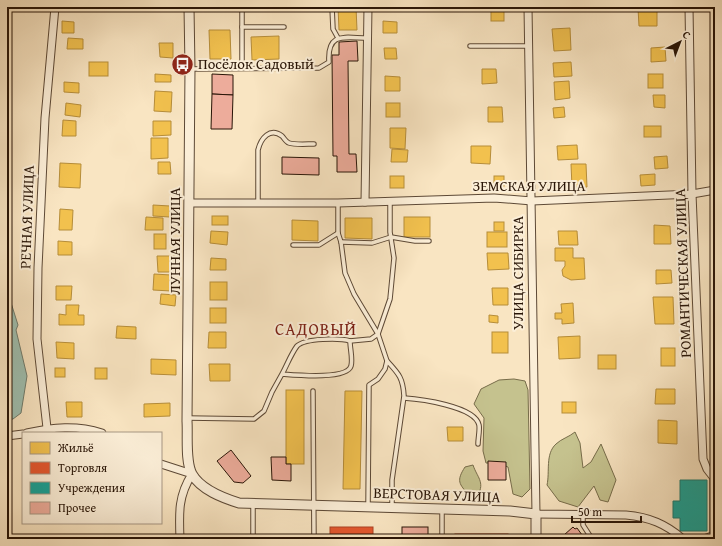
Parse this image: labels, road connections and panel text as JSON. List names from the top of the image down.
{
  "streets": {
    "street": [
      "ЗЕМСКАЯ УЛИЦА",
      "РЕЧНАЯ УЛИЦА",
      "ЛУННАЯ УЛИЦА",
      "УЛИЦА СИБИРКА",
      "РОМАНТИЧЕСКАЯ УЛИЦА",
      "ВЕРСТОВАЯ УЛИЦА"
    ]
  },
  "crossings": [
    ["ЗЕМСКАЯ УЛИЦА", "ЛУННАЯ УЛИЦА"],
    ["ЗЕМСКАЯ УЛИЦА", "УЛИЦА СИБИРКА"],
    ["ЗЕМСКАЯ УЛИЦА", "РОМАНТИЧЕСКАЯ УЛИЦА"],
    ["ЛУННАЯ УЛИЦА", "ВЕРСТОВАЯ УЛИЦА"],
    ["УЛИЦА СИБИРКА", "ВЕРСТОВАЯ УЛИЦА"]
  ],
  "districts": ["САДОВЫЙ"],
  "places": {
    "bus stop": ["Посёлок Садовый"]
  },
  "legend": [
    "Жильё",
    "Торговля",
    "Учреждения",
    "Прочее"
  ],
  "scale_bar": "50 m",
  "north": "top right"
}
